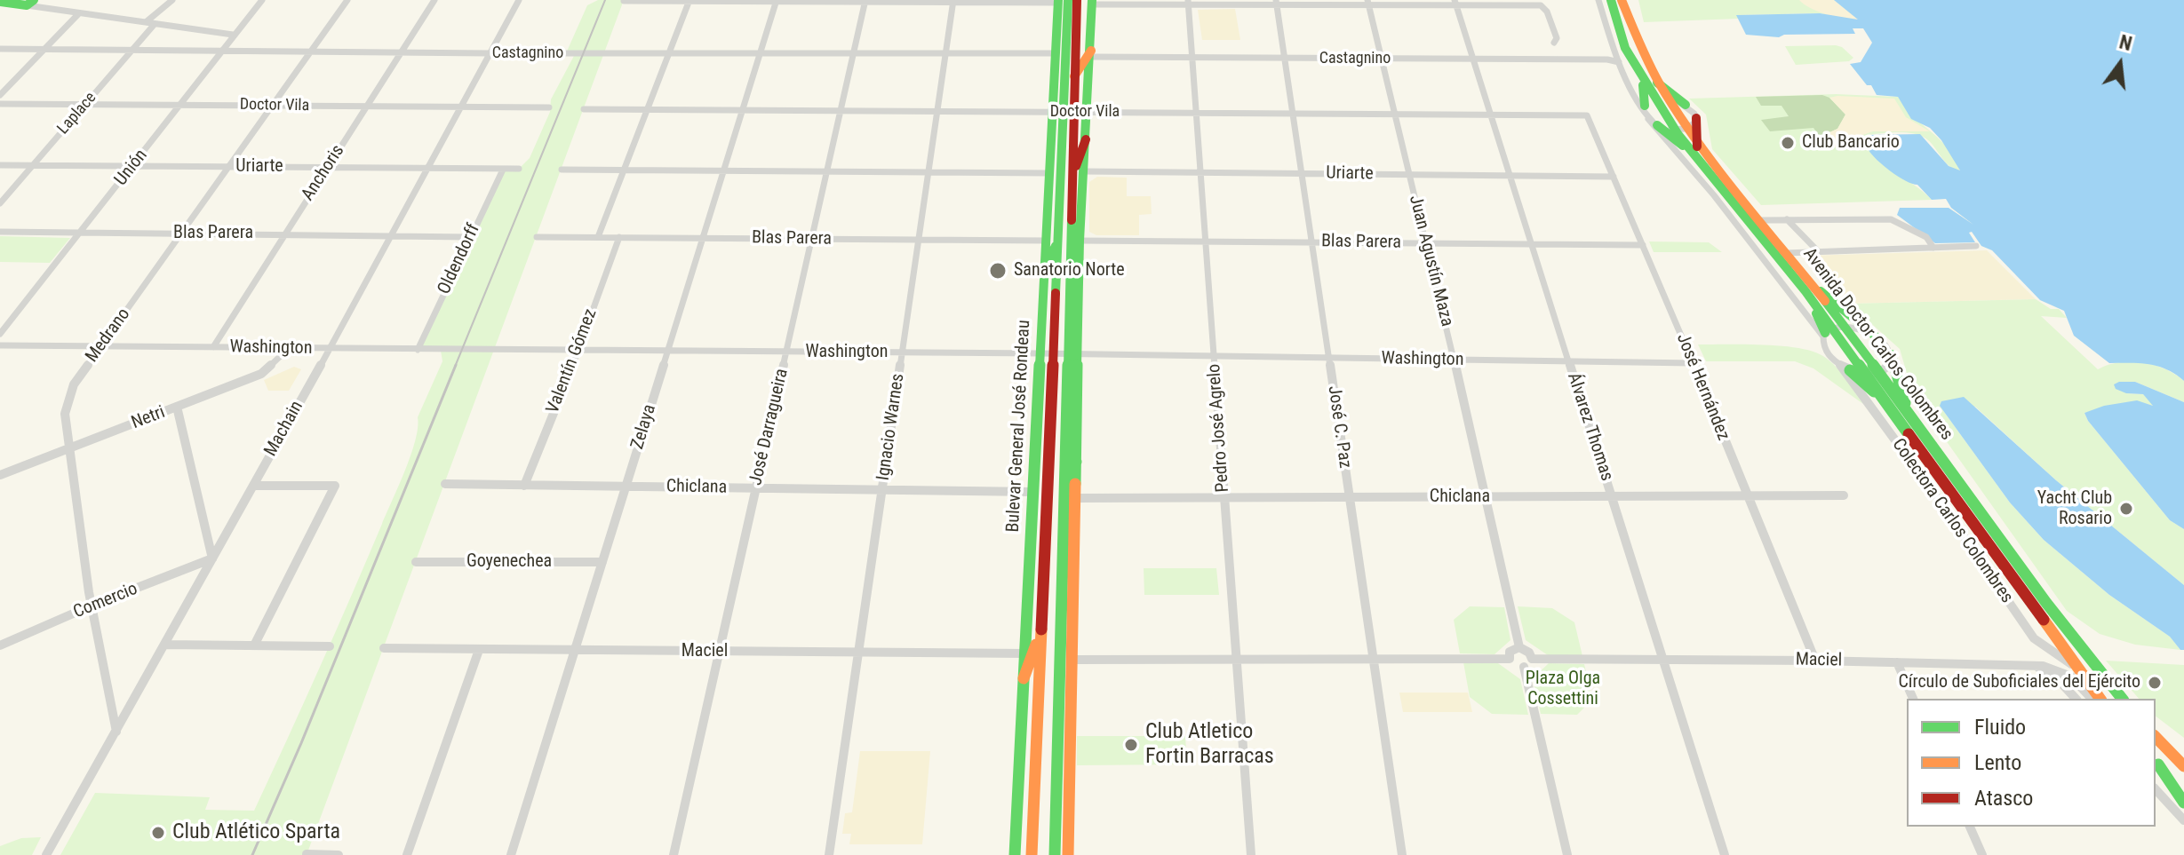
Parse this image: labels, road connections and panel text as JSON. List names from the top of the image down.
{
  "streets": {
    "main road": ["Avenida Doctor Carlos Colombres", "Bulevar General José Rondeau"],
    "street": [
      "Castagnino",
      "Doctor Vila",
      "Laplace",
      "Uriarte",
      "Unión",
      "Anchoris",
      "Blas Parera",
      "Oldendorff",
      "Juan Agustín Maza",
      "Medrano",
      "Washington",
      "Valentín Gómez",
      "José Hernández",
      "Netri",
      "Zelaya",
      "José Darragueira",
      "Ignacio Warnes",
      "José C. Paz",
      "Álvarez Thomas",
      "Pedro José Agrelo",
      "Machain",
      "Chiclana",
      "Colectora Carlos Colombres",
      "Goyenechea",
      "Comercio",
      "Maciel"
    ]
  },
  "crossings": [
    ["Castagnino", "Laplace"],
    ["Castagnino", "Unión"],
    ["Castagnino", "Anchoris"],
    ["Castagnino", "Juan Agustín Maza"],
    ["Castagnino", "Medrano"],
    ["Castagnino", "Bulevar General José Rondeau"],
    ["Castagnino", "Zelaya"],
    ["Castagnino", "José Darragueira"],
    ["Castagnino", "Ignacio Warnes"],
    ["Castagnino", "José C. Paz"],
    ["Castagnino", "Álvarez Thomas"],
    ["Castagnino", "Pedro José Agrelo"],
    ["Castagnino", "Machain"],
    ["Doctor Vila", "Laplace"],
    ["Doctor Vila", "Unión"],
    ["Doctor Vila", "Anchoris"],
    ["Doctor Vila", "Juan Agustín Maza"],
    ["Doctor Vila", "Medrano"],
    ["Doctor Vila", "José Hernández"],
    ["Doctor Vila", "Bulevar General José Rondeau"],
    ["Doctor Vila", "Zelaya"],
    ["Doctor Vila", "José Darragueira"],
    ["Doctor Vila", "Ignacio Warnes"],
    ["Doctor Vila", "José C. Paz"],
    ["Doctor Vila", "Álvarez Thomas"],
    ["Doctor Vila", "Pedro José Agrelo"],
    ["Doctor Vila", "Machain"],
    ["Laplace", "Uriarte"],
    ["Uriarte", "Unión"],
    ["Uriarte", "Anchoris"],
    ["Uriarte", "Oldendorff"],
    ["Uriarte", "Juan Agustín Maza"],
    ["Uriarte", "Medrano"],
    ["Uriarte", "José Hernández"],
    ["Uriarte", "Bulevar General José Rondeau"],
    ["Uriarte", "José C. Paz"],
    ["Uriarte", "Álvarez Thomas"],
    ["Uriarte", "Pedro José Agrelo"],
    ["Uriarte", "Machain"],
    ["Unión", "Blas Parera"],
    ["Anchoris", "Blas Parera"],
    ["Anchoris", "Washington"],
    ["Blas Parera", "Oldendorff"],
    ["Blas Parera", "Juan Agustín Maza"],
    ["Blas Parera", "Medrano"],
    ["Blas Parera", "Valentín Gómez"],
    ["Blas Parera", "José Hernández"],
    ["Blas Parera", "Bulevar General José Rondeau"],
    ["Blas Parera", "Zelaya"],
    ["Blas Parera", "José Darragueira"],
    ["Blas Parera", "Ignacio Warnes"],
    ["Blas Parera", "José C. Paz"],
    ["Blas Parera", "Álvarez Thomas"],
    ["Blas Parera", "Pedro José Agrelo"],
    ["Blas Parera", "Machain"],
    ["Oldendorff", "Washington"],
    ["Juan Agustín Maza", "Washington"],
    ["Juan Agustín Maza", "Chiclana"],
    ["Juan Agustín Maza", "Maciel"],
    ["Medrano", "Washington"],
    ["Medrano", "Netri"],
    ["Medrano", "Machain"],
    ["Medrano", "Comercio"],
    ["Avenida Doctor Carlos Colombres", "Colectora Carlos Colombres"],
    ["Washington", "Valentín Gómez"],
    ["Washington", "José Hernández"],
    ["Washington", "Netri"],
    ["Washington", "Bulevar General José Rondeau"],
    ["Washington", "Zelaya"],
    ["Washington", "José Darragueira"],
    ["Washington", "Ignacio Warnes"],
    ["Washington", "José C. Paz"],
    ["Washington", "Álvarez Thomas"],
    ["Washington", "Pedro José Agrelo"],
    ["Washington", "Machain"],
    ["Valentín Gómez", "Chiclana"],
    ["José Hernández", "Chiclana"],
    ["José Hernández", "Maciel"],
    ["Bulevar General José Rondeau", "Chiclana"],
    ["Bulevar General José Rondeau", "Maciel"],
    ["Zelaya", "Chiclana"],
    ["Zelaya", "Goyenechea"],
    ["Zelaya", "Maciel"],
    ["José Darragueira", "Chiclana"],
    ["José Darragueira", "Maciel"],
    ["Ignacio Warnes", "Chiclana"],
    ["Ignacio Warnes", "Maciel"],
    ["José C. Paz", "Chiclana"],
    ["Álvarez Thomas", "Chiclana"],
    ["Álvarez Thomas", "Maciel"],
    ["Pedro José Agrelo", "Chiclana"],
    ["Machain", "Comercio"]
  ],
  "parks": ["Plaza Olga Cossettini"],
  "places": [
    "Club Bancario",
    "Sanatorio Norte",
    "Yacht Club Rosario",
    "Círculo de Suboficiales del Ejército",
    "Club Atletico Fortin Barracas",
    "Club Atlético Sparta"
  ],
  "legend": ["Fluido", "Lento", "Atasco"],
  "north": "top"
}
